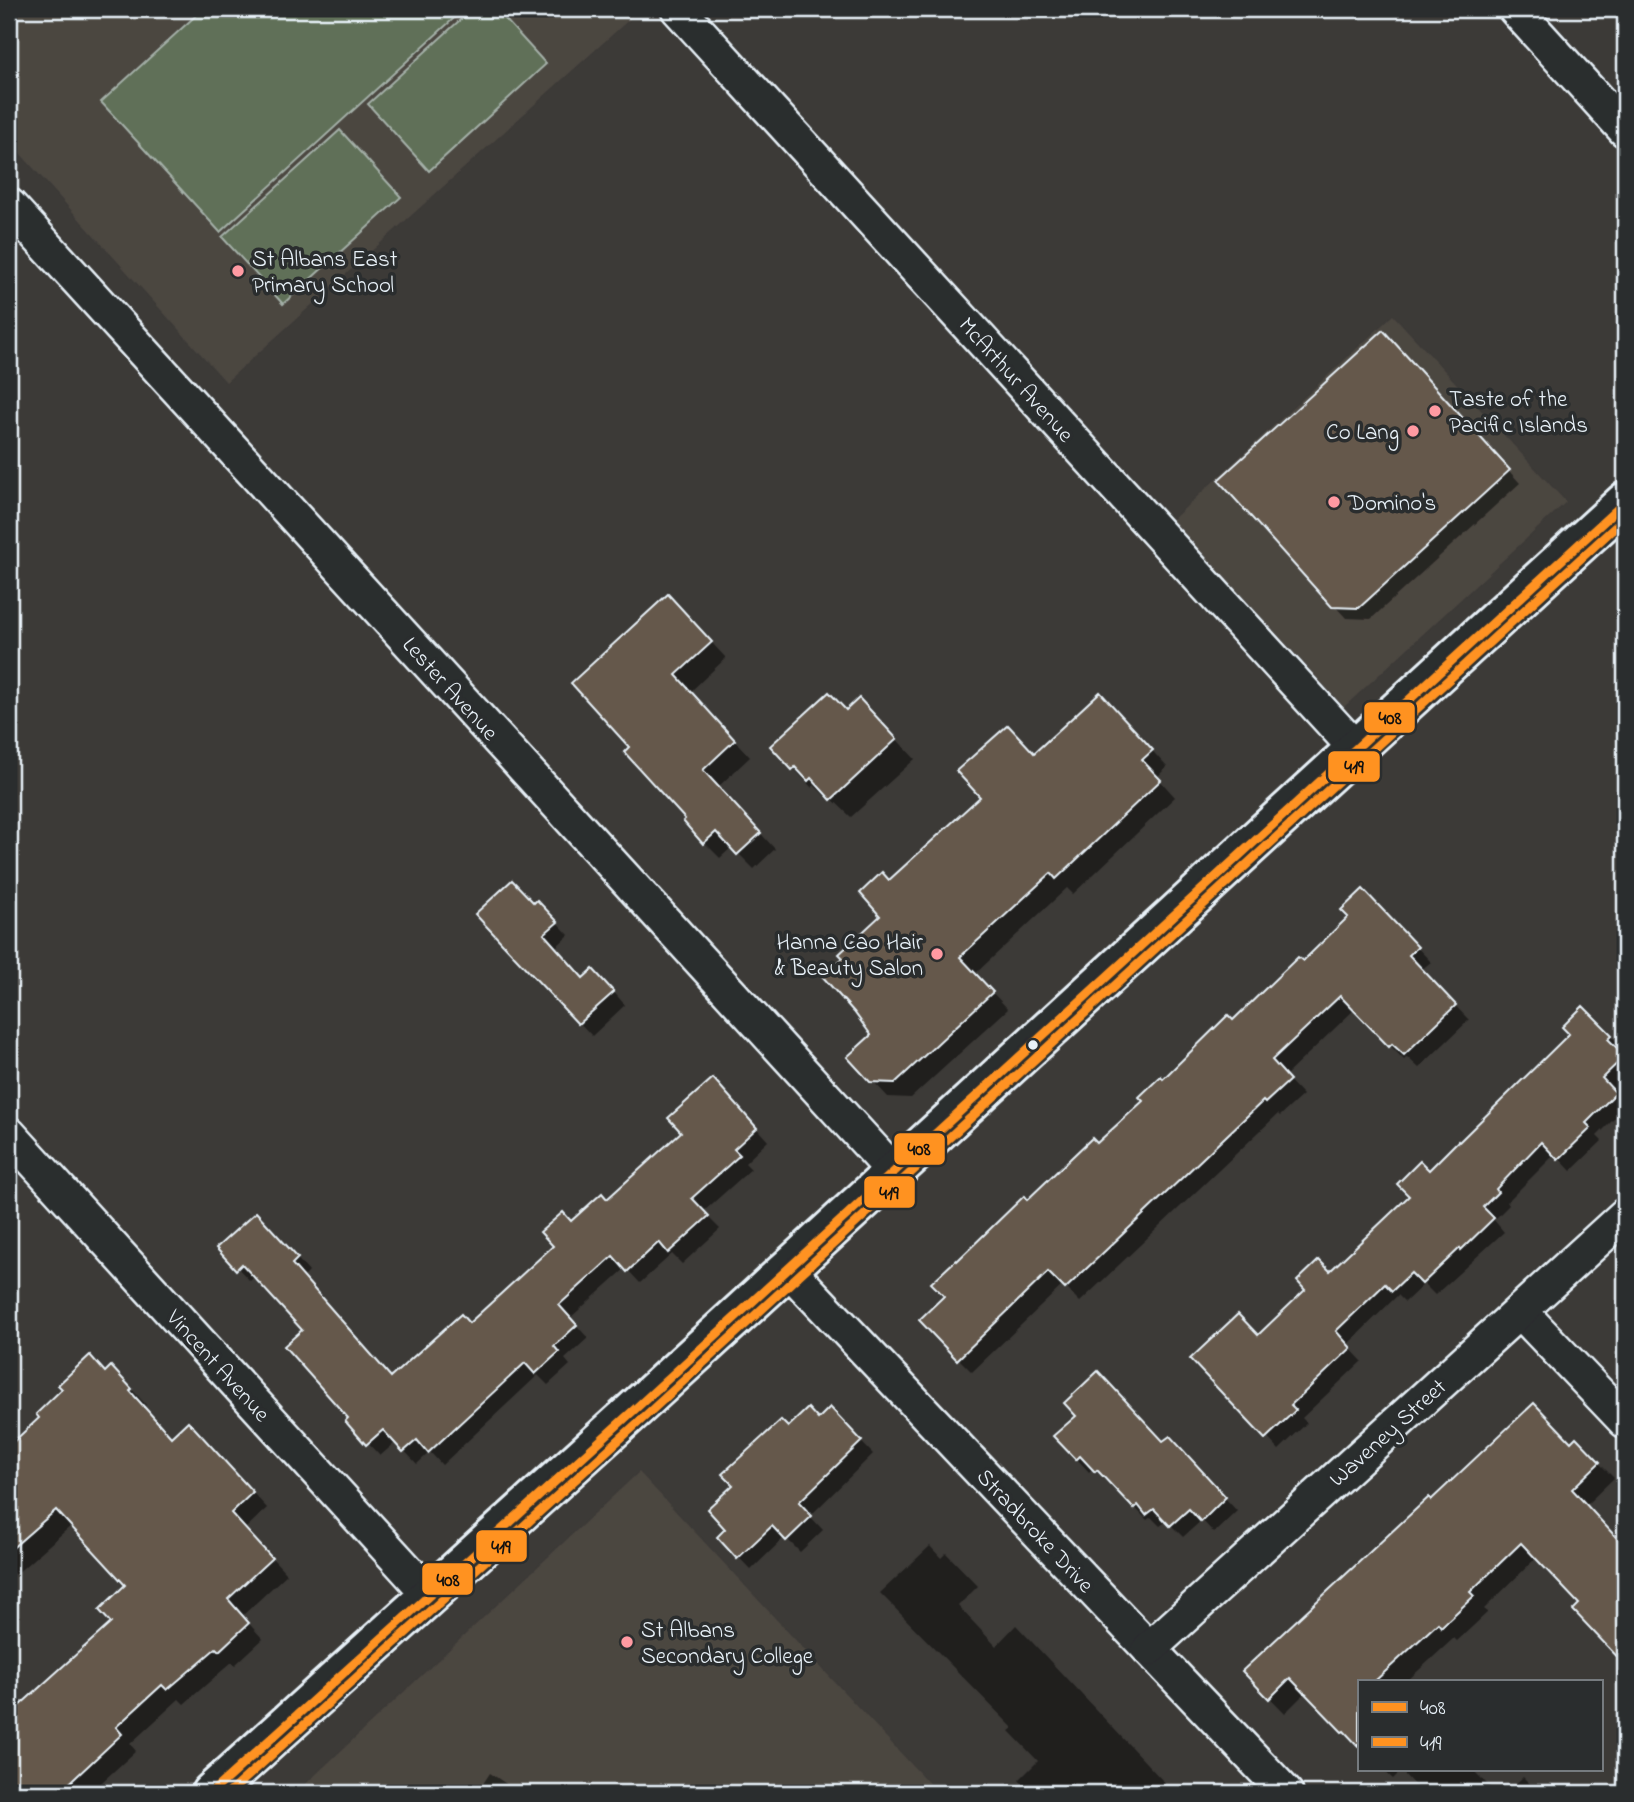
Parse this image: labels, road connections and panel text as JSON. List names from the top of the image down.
{
  "streets": {
    "street": [
      "McArthur Avenue",
      "Lester Avenue",
      "Vincent Avenue",
      "Waveney Street",
      "Stradbroke Drive"
    ]
  },
  "crossings": [
    ["Waveney Street", "Stradbroke Drive"]
  ],
  "places": [
    "St Albans East Primary School",
    "Taste of the Pacific Islands",
    "Co Lang",
    "Domino's",
    "Hanna Cao Hair & Beauty Salon",
    "St Albans Secondary College"
  ],
  "lines": ["transit line 408", "transit line 419"],
  "legend": ["408", "419"]
}
